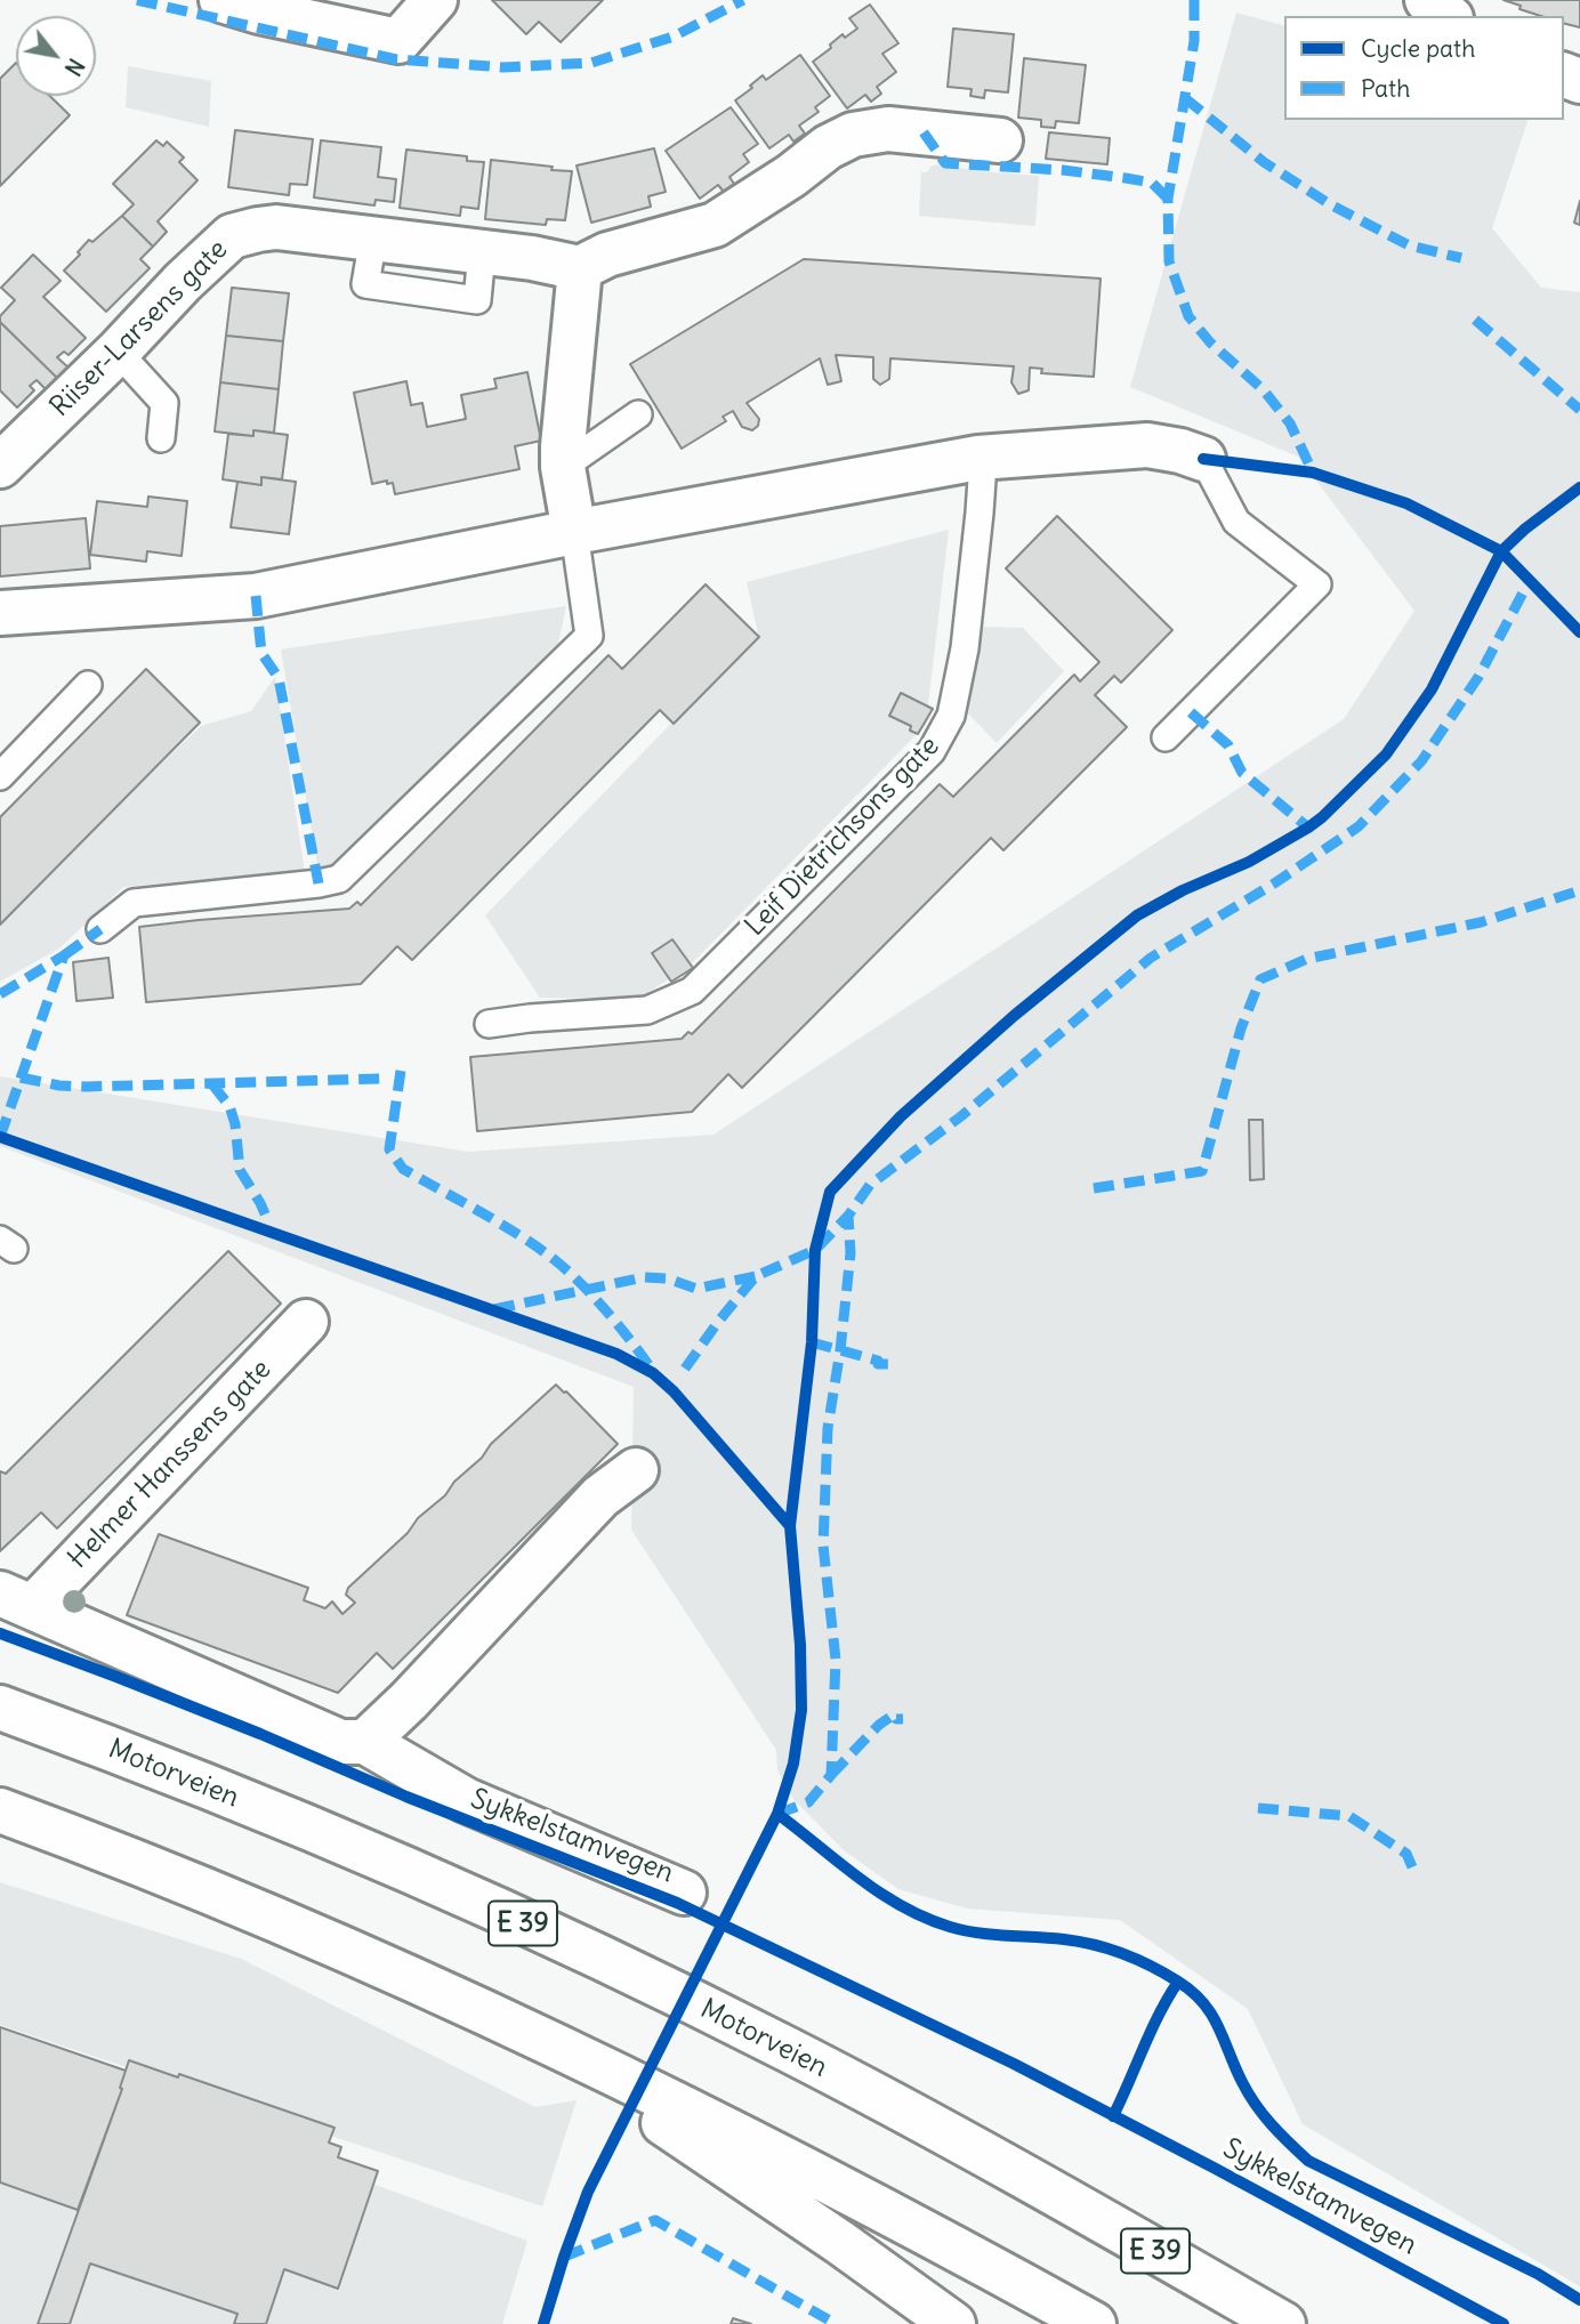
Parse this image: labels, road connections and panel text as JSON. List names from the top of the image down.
{
  "streets": {
    "main road": [
      "Riiser-Larsens gate",
      "Helmer Hanssens gate",
      "Motorveien",
      "E 39"
    ],
    "lane": ["Leif Dietrichsons gate"],
    "cycle path": ["Sykkelstamvegen"]
  },
  "legend": ["Cycle path", "Path"],
  "north": "bottom right"
}
